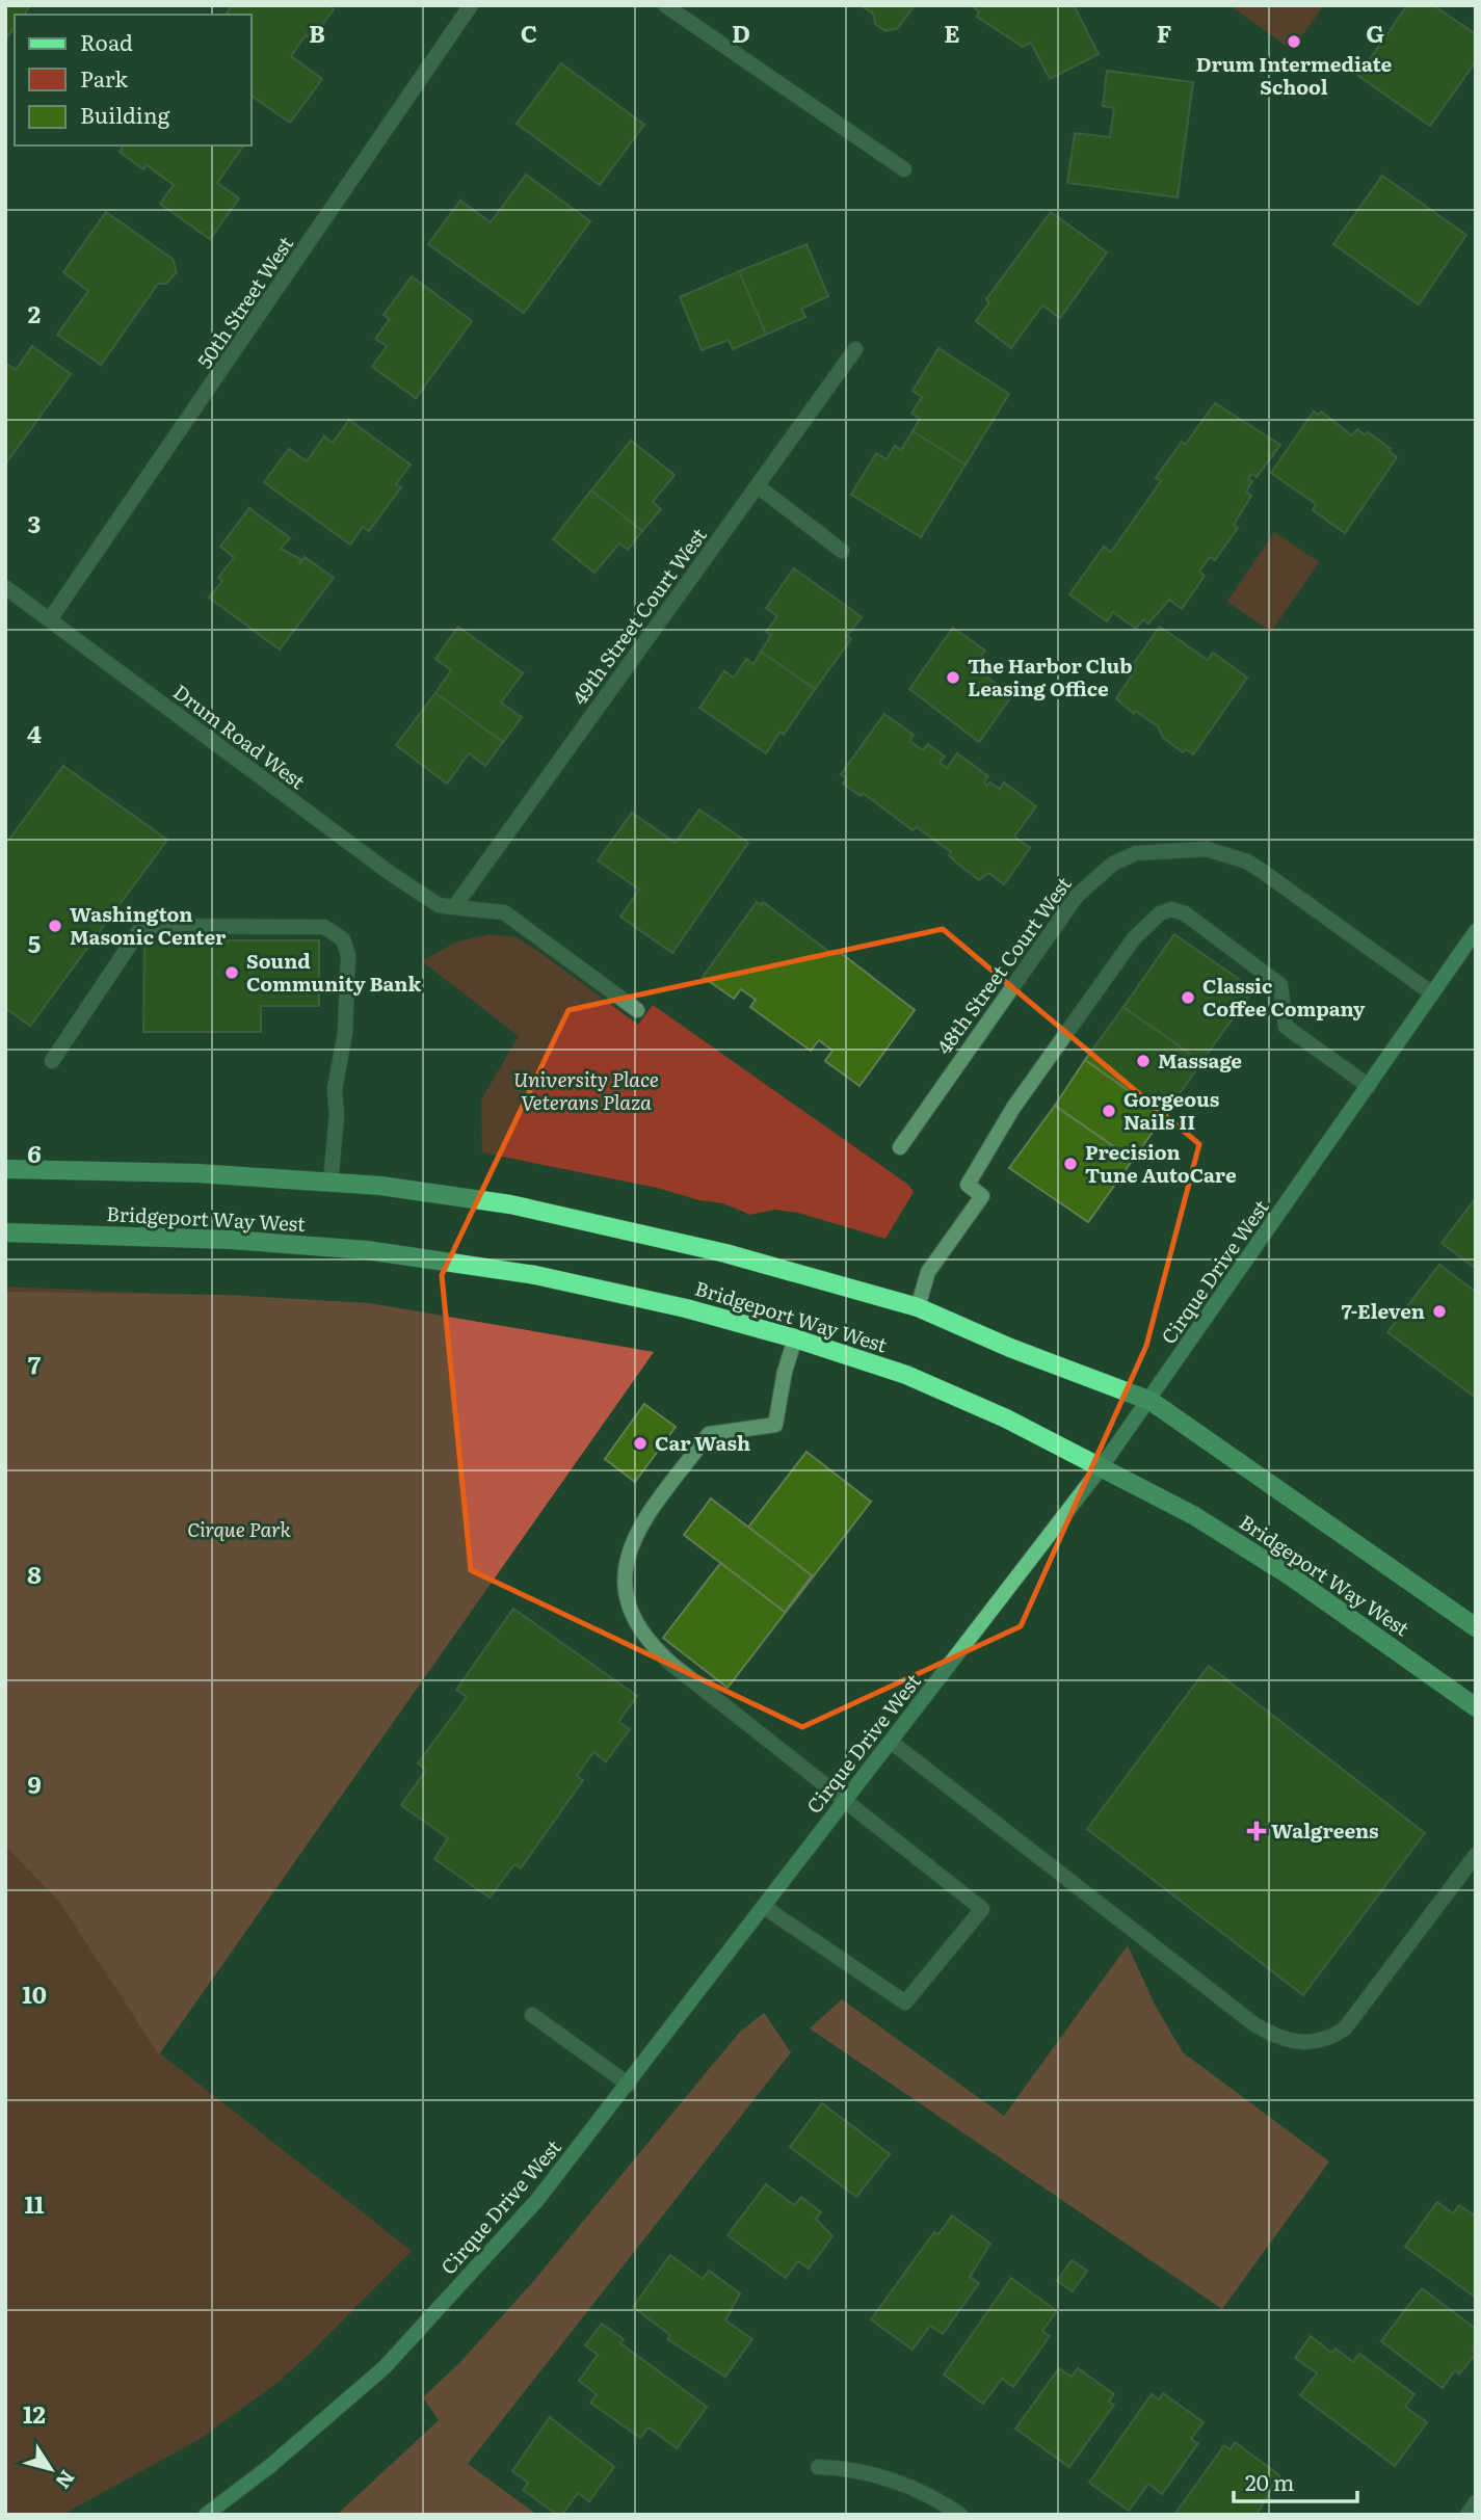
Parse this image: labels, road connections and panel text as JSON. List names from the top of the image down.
{
  "streets": {
    "main road": ["Bridgeport Way West", "Cirque Drive West"],
    "street": [
      "50th Street West",
      "49th Street Court West",
      "Drum Road West",
      "48th Street Court West"
    ]
  },
  "crossings": [
    ["50th Street West", "Drum Road West"],
    ["49th Street Court West", "Drum Road West"],
    ["48th Street Court West", "Cirque Drive West"],
    ["Bridgeport Way West", "Cirque Drive West"]
  ],
  "parks": ["University Place Veterans Plaza", "Cirque Park"],
  "places": {
    "other": [
      "Drum Intermediate School",
      "The Harbor Club Leasing Office",
      "Washington Masonic Center",
      "Sound Community Bank",
      "Classic Coffee Company",
      "Massage",
      "Gorgeous Nails II",
      "Precision Tune AutoCare",
      "7-Eleven",
      "Car Wash"
    ],
    "health": ["Walgreens"]
  },
  "legend": ["Road", "Park", "Building"],
  "scale_bar": "20 m",
  "north": "bottom right",
  "grid": {
    "columns": [
      "B",
      "C",
      "D",
      "E",
      "F",
      "G"
    ],
    "rows": [
      "2",
      "3",
      "4",
      "5",
      "6",
      "7",
      "8",
      "9",
      "10",
      "11",
      "12"
    ]
  }
}
